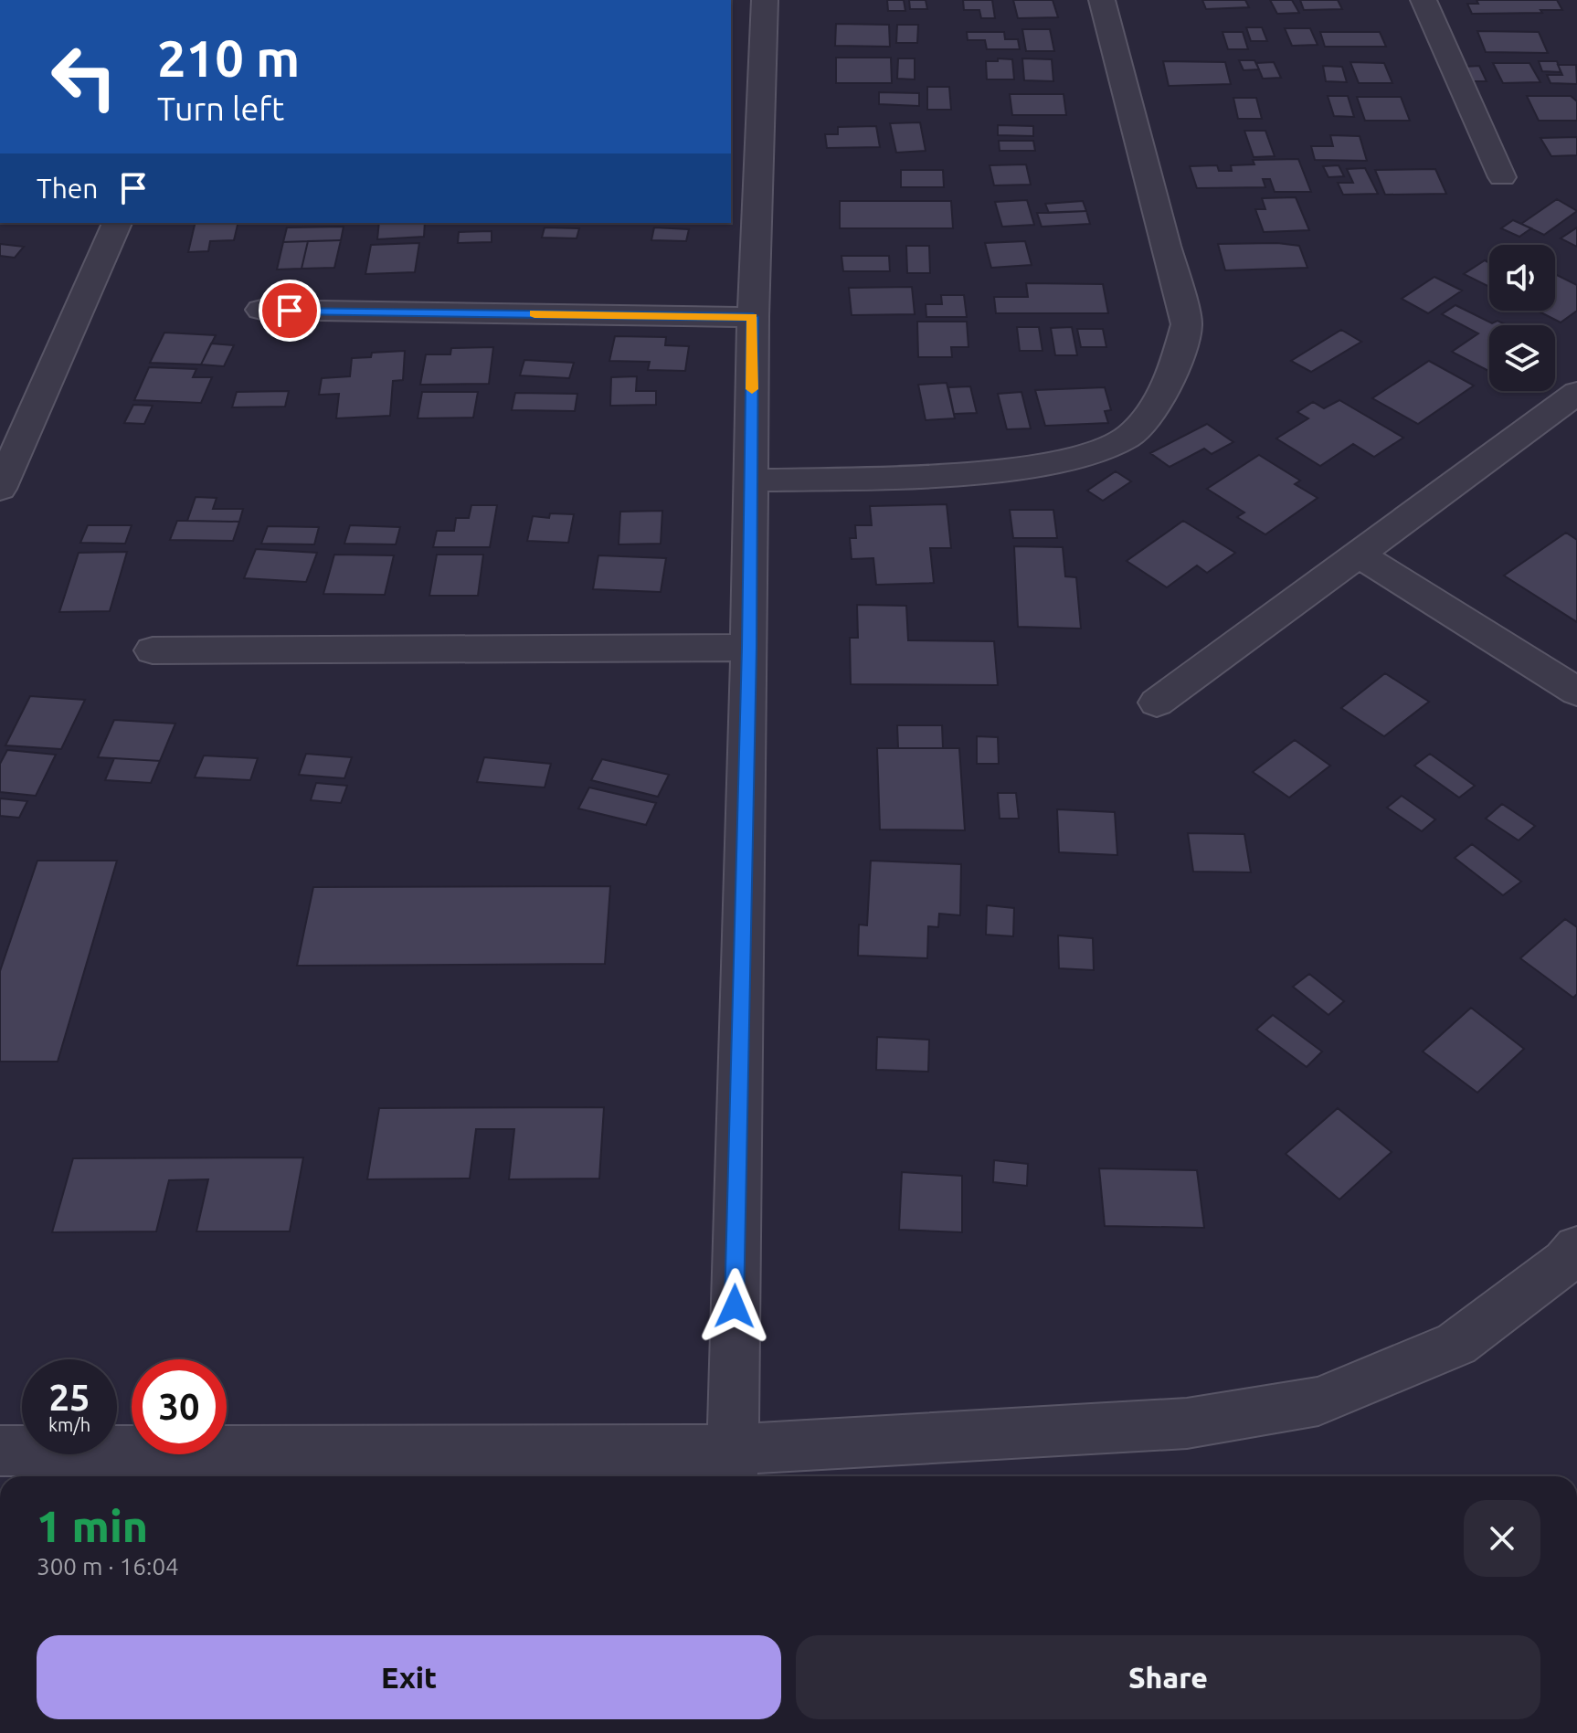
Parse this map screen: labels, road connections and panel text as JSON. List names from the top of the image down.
{
  "page": {
    "turn": ["210 m", "Turn left"],
    "then": "Then",
    "speed": "25 km/h",
    "limit": "30",
    "heading": ["1 min", "300 m · 16:04"],
    "buttons": ["Exit", "Share"]
  }
}
